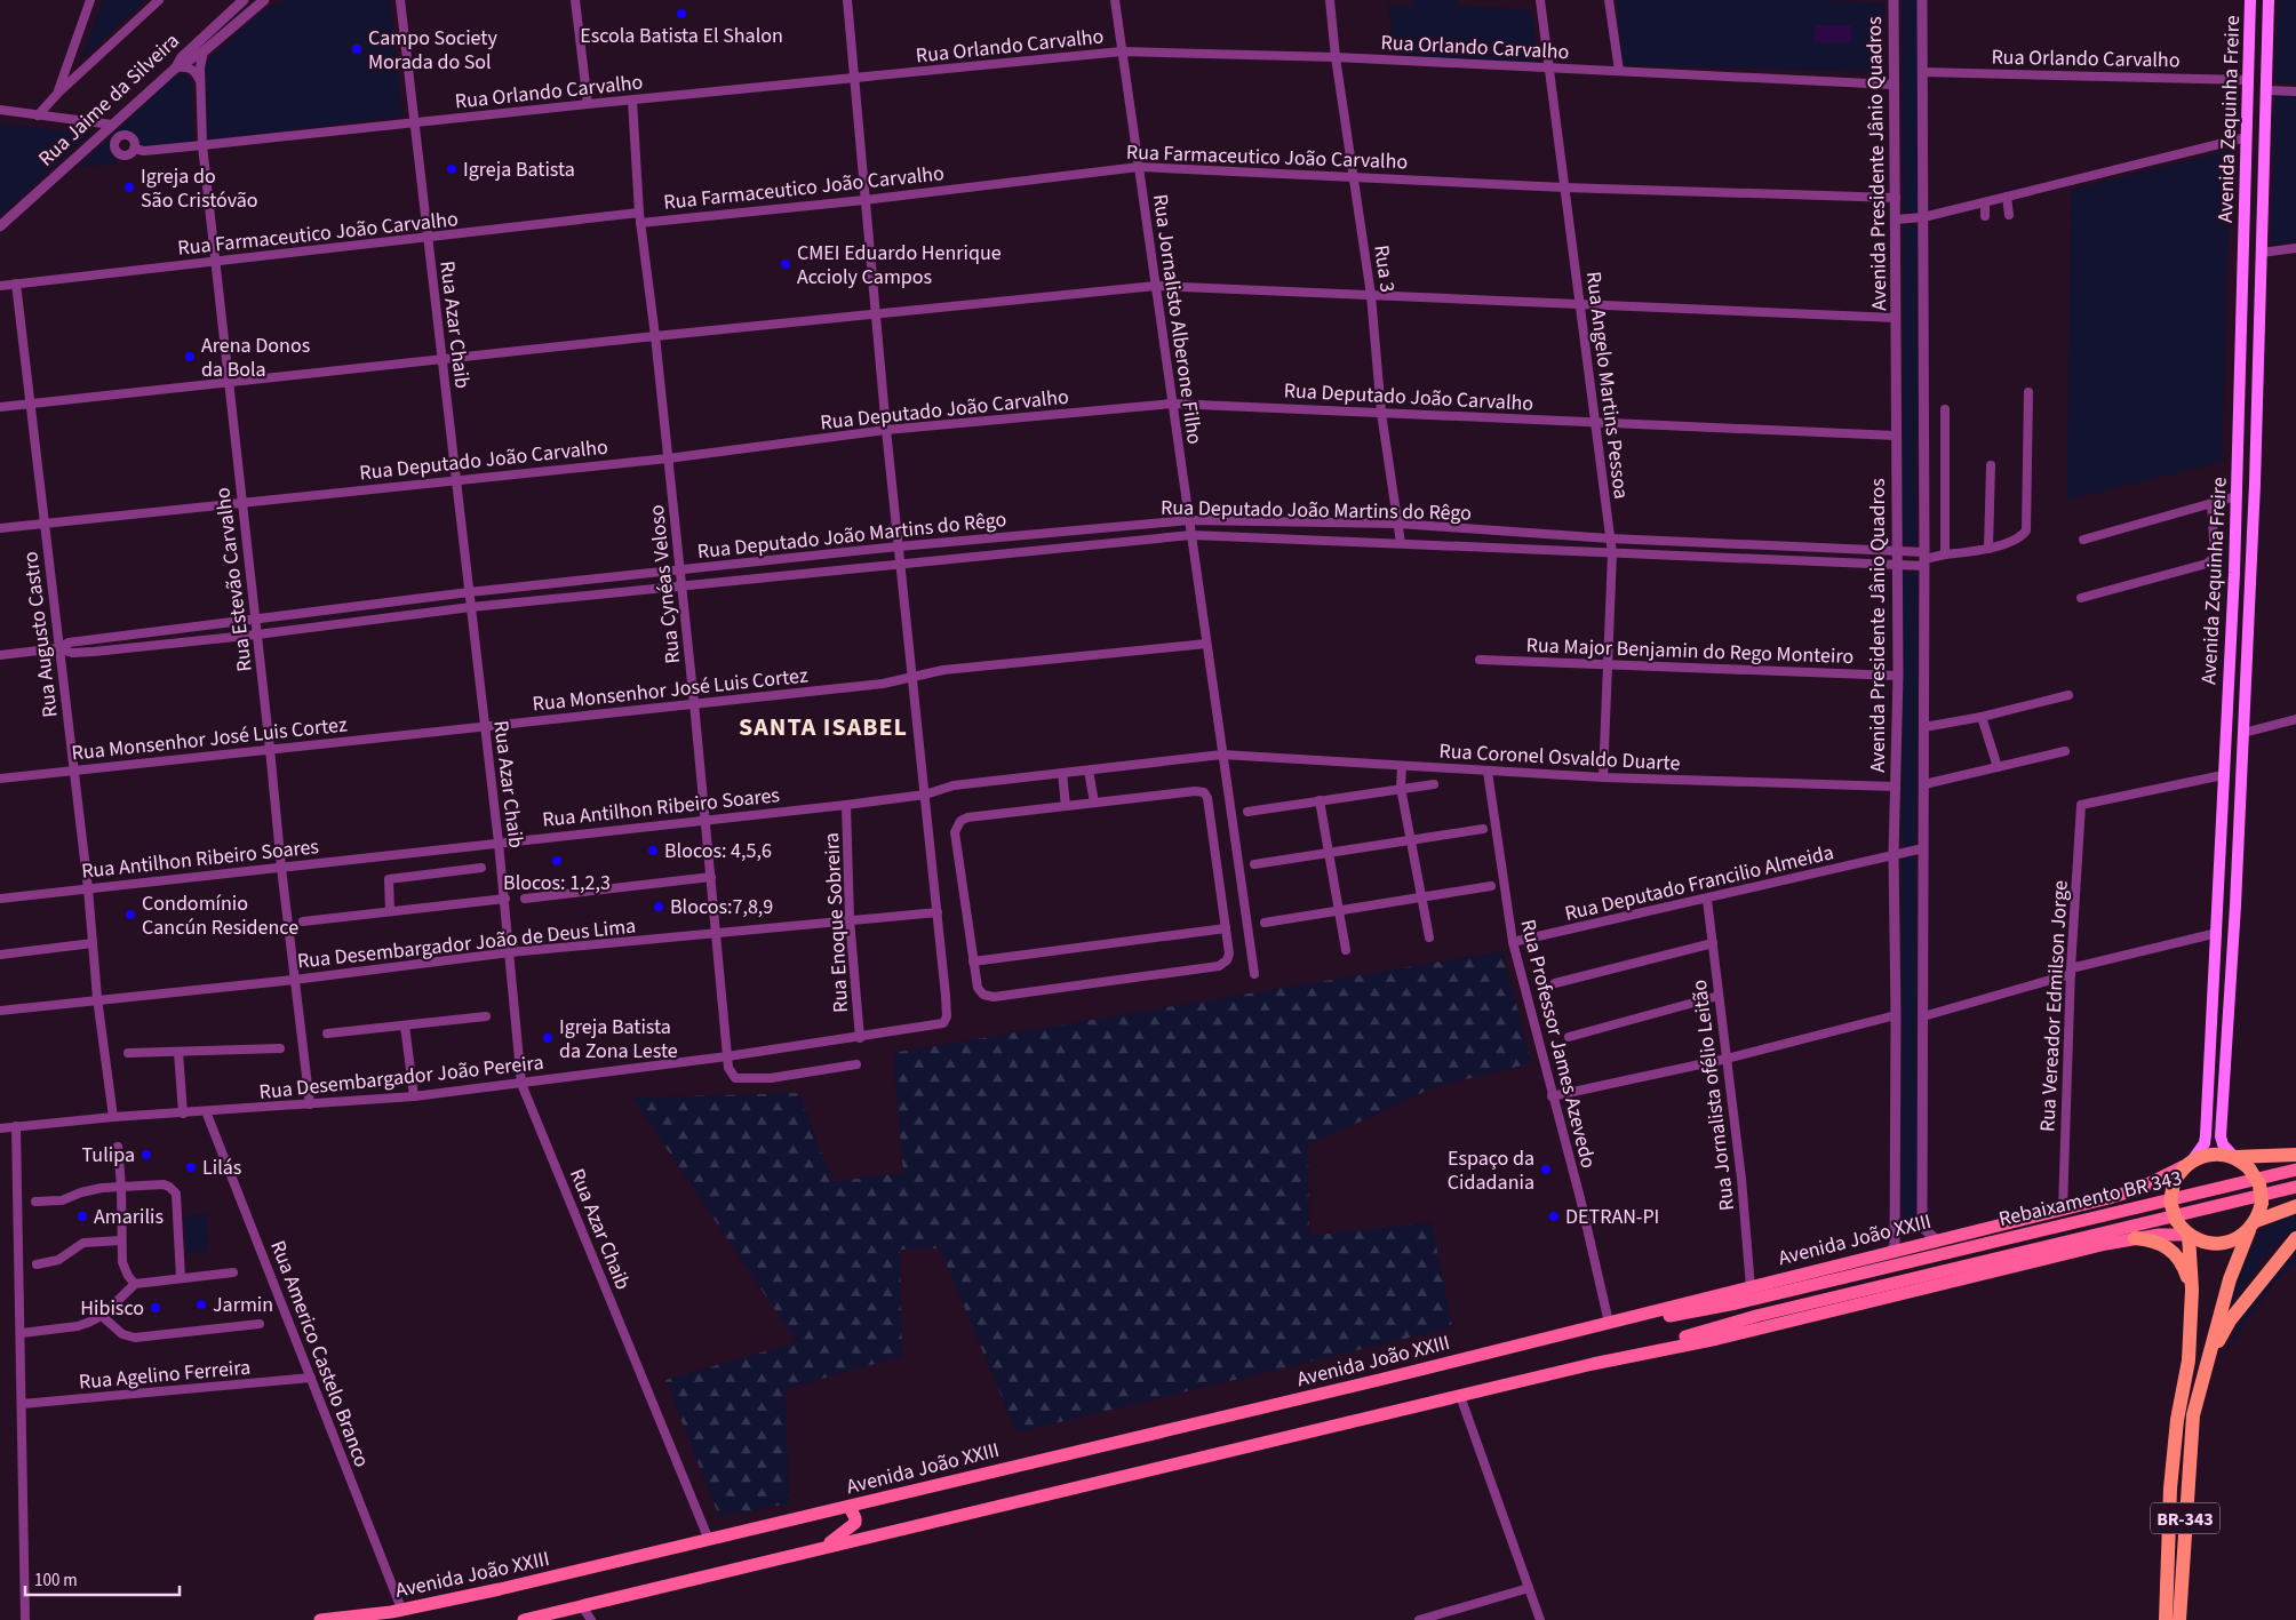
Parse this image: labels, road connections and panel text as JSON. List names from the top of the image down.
{
  "streets": {
    "highway": ["BR-343"],
    "main road": ["Avenida Zequinha Freire", "Rebaixamento BR 343", "Avenida João XXIII"],
    "street": [
      "Rua Orlando Carvalho",
      "Rua Jaime da Silveira",
      "Rua Farmaceutico João Carvalho",
      "Avenida Presidente Jânio Quadros",
      "Rua 3",
      "Rua Jornalisto Alberone Filho",
      "Rua Azar Chaib",
      "Rua Angelo Martins Pessoa",
      "Rua Deputado João Carvalho",
      "Rua Deputado João Martins do Rêgo",
      "Rua Estevão Carvalho",
      "Rua Cynéas Veloso",
      "Rua Augusto Castro",
      "Rua Major Benjamin do Rego Monteiro",
      "Rua Monsenhor José Luis Cortez",
      "Rua Coronel Osvaldo Duarte",
      "Rua Antilhon Ribeiro Soares",
      "Rua Deputado Francilio Almeida",
      "Rua Enoque Sobreira",
      "Rua Desembargador João de Deus Lima",
      "Rua Vereador Edmilson Jorge",
      "Rua Professor James Azevedo",
      "Rua Desembargador João Pereira",
      "Rua Jornalista ofélio Leitão",
      "Rua Americo Castelo Branco",
      "Rua Agelino Ferreira"
    ]
  },
  "crossings": [
    ["Rua Orlando Carvalho", "Avenida Zequinha Freire"],
    ["Rua Orlando Carvalho", "Avenida Presidente Jânio Quadros"],
    ["Rua Orlando Carvalho", "Rua 3"],
    ["Rua Orlando Carvalho", "Rua Jornalisto Alberone Filho"],
    ["Rua Orlando Carvalho", "Rua Azar Chaib"],
    ["Rua Orlando Carvalho", "Rua Angelo Martins Pessoa"],
    ["Rua Orlando Carvalho", "Rua Estevão Carvalho"],
    ["Rua Orlando Carvalho", "Rua Cynéas Veloso"],
    ["Avenida Zequinha Freire", "Rua Vereador Edmilson Jorge"],
    ["Avenida Zequinha Freire", "Avenida João XXIII"],
    ["Avenida Zequinha Freire", "BR-343"],
    ["Rua Farmaceutico João Carvalho", "Avenida Presidente Jânio Quadros"],
    ["Rua Farmaceutico João Carvalho", "Rua 3"],
    ["Rua Farmaceutico João Carvalho", "Rua Jornalisto Alberone Filho"],
    ["Rua Farmaceutico João Carvalho", "Rua Azar Chaib"],
    ["Rua Farmaceutico João Carvalho", "Rua Angelo Martins Pessoa"],
    ["Rua Farmaceutico João Carvalho", "Rua Estevão Carvalho"],
    ["Rua Farmaceutico João Carvalho", "Rua Cynéas Veloso"],
    ["Rua Farmaceutico João Carvalho", "Rua Augusto Castro"],
    ["Avenida Presidente Jânio Quadros", "Rua Deputado João Carvalho"],
    ["Avenida Presidente Jânio Quadros", "Rua Deputado João Martins do Rêgo"],
    ["Avenida Presidente Jânio Quadros", "Rua Major Benjamin do Rego Monteiro"],
    ["Avenida Presidente Jânio Quadros", "Rua Coronel Osvaldo Duarte"],
    ["Avenida Presidente Jânio Quadros", "Rua Deputado Francilio Almeida"],
    ["Avenida Presidente Jânio Quadros", "Avenida João XXIII"],
    ["Rua 3", "Rua Deputado João Carvalho"],
    ["Rua 3", "Rua Deputado João Martins do Rêgo"],
    ["Rua Jornalisto Alberone Filho", "Rua Deputado João Carvalho"],
    ["Rua Jornalisto Alberone Filho", "Rua Deputado João Martins do Rêgo"],
    ["Rua Jornalisto Alberone Filho", "Rua Monsenhor José Luis Cortez"],
    ["Rua Jornalisto Alberone Filho", "Rua Coronel Osvaldo Duarte"],
    ["Rua Jornalisto Alberone Filho", "Rua Antilhon Ribeiro Soares"],
    ["Rua Azar Chaib", "Rua Deputado João Carvalho"],
    ["Rua Azar Chaib", "Rua Deputado João Martins do Rêgo"],
    ["Rua Azar Chaib", "Rua Monsenhor José Luis Cortez"],
    ["Rua Azar Chaib", "Rua Antilhon Ribeiro Soares"],
    ["Rua Azar Chaib", "Rua Desembargador João de Deus Lima"],
    ["Rua Azar Chaib", "Rua Desembargador João Pereira"],
    ["Rua Azar Chaib", "Avenida João XXIII"],
    ["Rua Angelo Martins Pessoa", "Rua Deputado João Carvalho"],
    ["Rua Angelo Martins Pessoa", "Rua Deputado João Martins do Rêgo"],
    ["Rua Angelo Martins Pessoa", "Rua Major Benjamin do Rego Monteiro"],
    ["Rua Angelo Martins Pessoa", "Rua Coronel Osvaldo Duarte"],
    ["Rua Deputado João Carvalho", "Rua Estevão Carvalho"],
    ["Rua Deputado João Carvalho", "Rua Cynéas Veloso"],
    ["Rua Deputado João Carvalho", "Rua Augusto Castro"],
    ["Rua Deputado João Martins do Rêgo", "Rua Estevão Carvalho"],
    ["Rua Deputado João Martins do Rêgo", "Rua Cynéas Veloso"],
    ["Rua Deputado João Martins do Rêgo", "Rua Augusto Castro"],
    ["Rua Estevão Carvalho", "Rua Monsenhor José Luis Cortez"],
    ["Rua Estevão Carvalho", "Rua Antilhon Ribeiro Soares"],
    ["Rua Estevão Carvalho", "Rua Desembargador João de Deus Lima"],
    ["Rua Estevão Carvalho", "Rua Desembargador João Pereira"],
    ["Rua Cynéas Veloso", "Rua Monsenhor José Luis Cortez"],
    ["Rua Cynéas Veloso", "Rua Antilhon Ribeiro Soares"],
    ["Rua Cynéas Veloso", "Rua Desembargador João de Deus Lima"],
    ["Rua Cynéas Veloso", "Rua Desembargador João Pereira"],
    ["Rua Augusto Castro", "Rua Monsenhor José Luis Cortez"],
    ["Rua Augusto Castro", "Rua Antilhon Ribeiro Soares"],
    ["Rua Augusto Castro", "Rua Desembargador João de Deus Lima"],
    ["Rua Augusto Castro", "Rua Desembargador João Pereira"],
    ["Rua Coronel Osvaldo Duarte", "Rua Antilhon Ribeiro Soares"],
    ["Rua Coronel Osvaldo Duarte", "Rua Professor James Azevedo"],
    ["Rua Antilhon Ribeiro Soares", "Rua Enoque Sobreira"],
    ["Rua Deputado Francilio Almeida", "Rua Professor James Azevedo"],
    ["Rua Deputado Francilio Almeida", "Rua Jornalista ofélio Leitão"],
    ["Rua Enoque Sobreira", "Rua Desembargador João de Deus Lima"],
    ["Rua Enoque Sobreira", "Rua Desembargador João Pereira"],
    ["Rua Desembargador João de Deus Lima", "Rua Desembargador João Pereira"],
    ["Rua Vereador Edmilson Jorge", "Avenida João XXIII"],
    ["Rua Professor James Azevedo", "Avenida João XXIII"],
    ["Rua Desembargador João Pereira", "Rua Americo Castelo Branco"],
    ["Rua Jornalista ofélio Leitão", "Avenida João XXIII"],
    ["Rebaixamento BR 343", "Avenida João XXIII"],
    ["Avenida João XXIII", "Rua Americo Castelo Branco"],
    ["Avenida João XXIII", "BR-343"],
    ["Rua Americo Castelo Branco", "Rua Agelino Ferreira"]
  ],
  "districts": ["SANTA ISABEL"],
  "places": [
    "Escola Batista El Shalon",
    "Campo Society Morada do Sol",
    "Igreja Batista",
    "Igreja do São Cristóvão",
    "CMEI Eduardo Henrique Accioly Campos",
    "Arena Donos da Bola",
    "Blocos: 4,5,6",
    "Blocos: 1,2,3",
    "Blocos:7,8,9",
    "Condomínio Cancún Residence",
    "Igreja Batista da Zona Leste",
    "Tulipa",
    "Lilás",
    "Espaço da Cidadania",
    "Amarilis",
    "DETRAN-PI",
    "Jarmin",
    "Hibisco"
  ],
  "scale_bar": "100 m"
}
